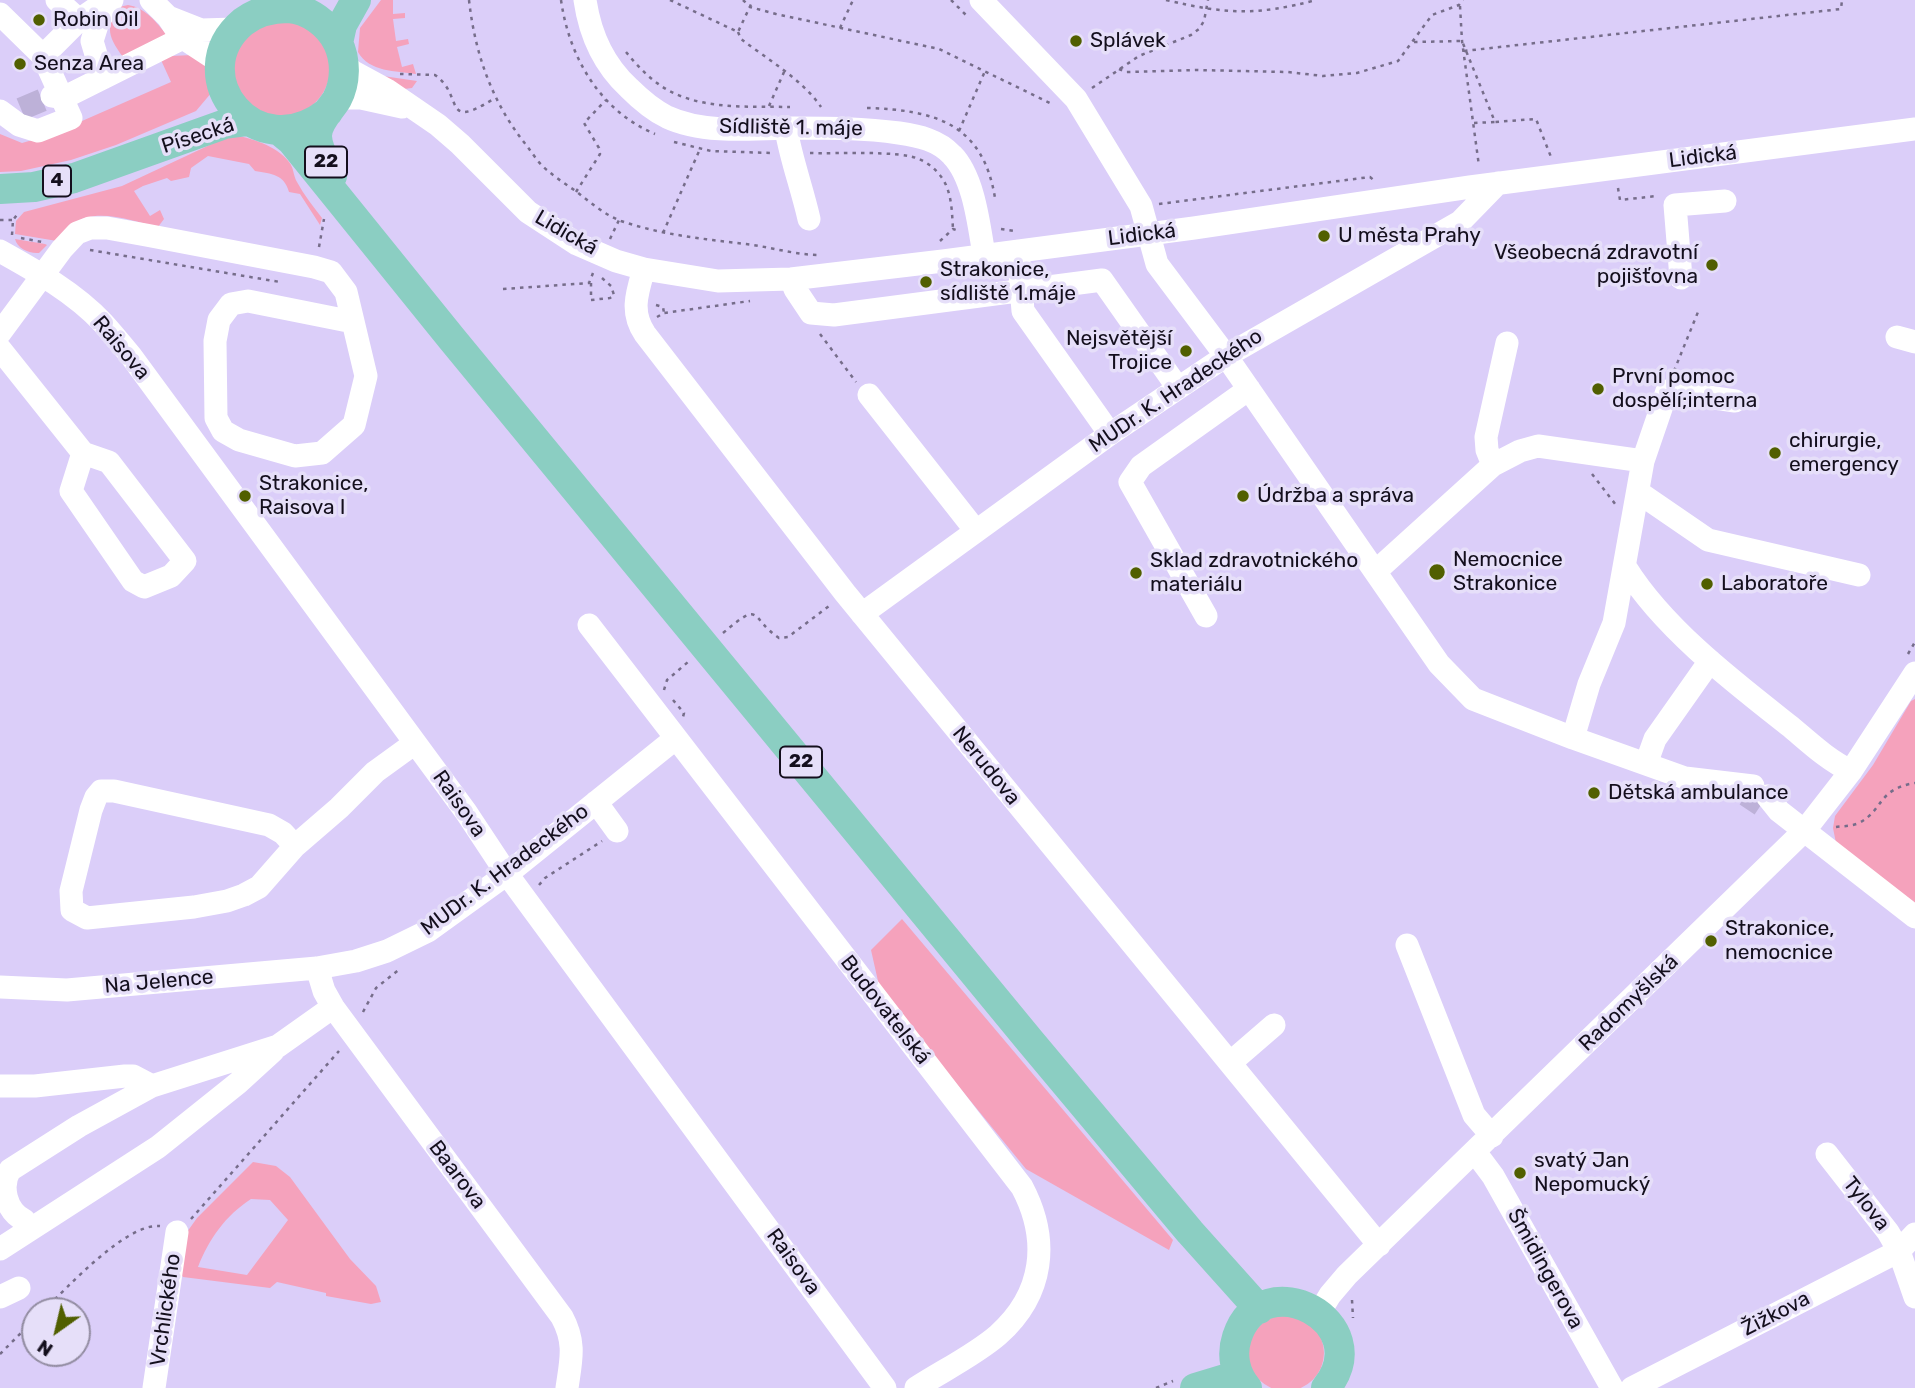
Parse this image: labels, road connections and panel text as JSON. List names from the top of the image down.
{
  "streets": {
    "main road": ["Písecká", "22", "4"],
    "street": [
      "Sídliště 1. máje",
      "Lidická",
      "Raisova",
      "MUDr. K. Hradeckého",
      "Nerudova",
      "Na Jelence",
      "Radomyšlská",
      "Budovatelská",
      "Baarova",
      "Tylova",
      "Šmidingerova",
      "Vrchlického",
      "Žižkova"
    ]
  },
  "crossings": [
    ["Sídliště 1. máje", "Lidická"],
    ["Písecká", "Lidická"],
    ["Písecká", "22"],
    ["Písecká", "4"],
    ["Písecká", "Raisova"],
    ["Lidická", "22"],
    ["Lidická", "4"],
    ["Lidická", "MUDr. K. Hradeckého"],
    ["Lidická", "Nerudova"],
    ["22", "4"],
    ["Raisova", "MUDr. K. Hradeckého"],
    ["MUDr. K. Hradeckého", "Nerudova"],
    ["MUDr. K. Hradeckého", "Na Jelence"],
    ["MUDr. K. Hradeckého", "Budovatelská"],
    ["MUDr. K. Hradeckého", "Baarova"],
    ["Nerudova", "Radomyšlská"],
    ["Na Jelence", "Baarova"],
    ["Radomyšlská", "Šmidingerova"],
    ["Tylova", "Žižkova"]
  ],
  "places": [
    "Robin Oil",
    "Splávek",
    "Senza Area",
    "U města Prahy",
    "Všeobecná zdravotní pojišťovna",
    "Strakonice, sídliště 1.máje",
    "Nejsvětější Trojice",
    "První pomoc dospělí;interna",
    "chirurgie, emergency",
    "Strakonice, Raisova I",
    "Údržba a správa",
    "Nemocnice Strakonice",
    "Sklad zdravotnického materiálu",
    "Laboratoře",
    "Dětská ambulance",
    "Strakonice, nemocnice",
    "svatý Jan Nepomucký"
  ],
  "north": "bottom left"
}
